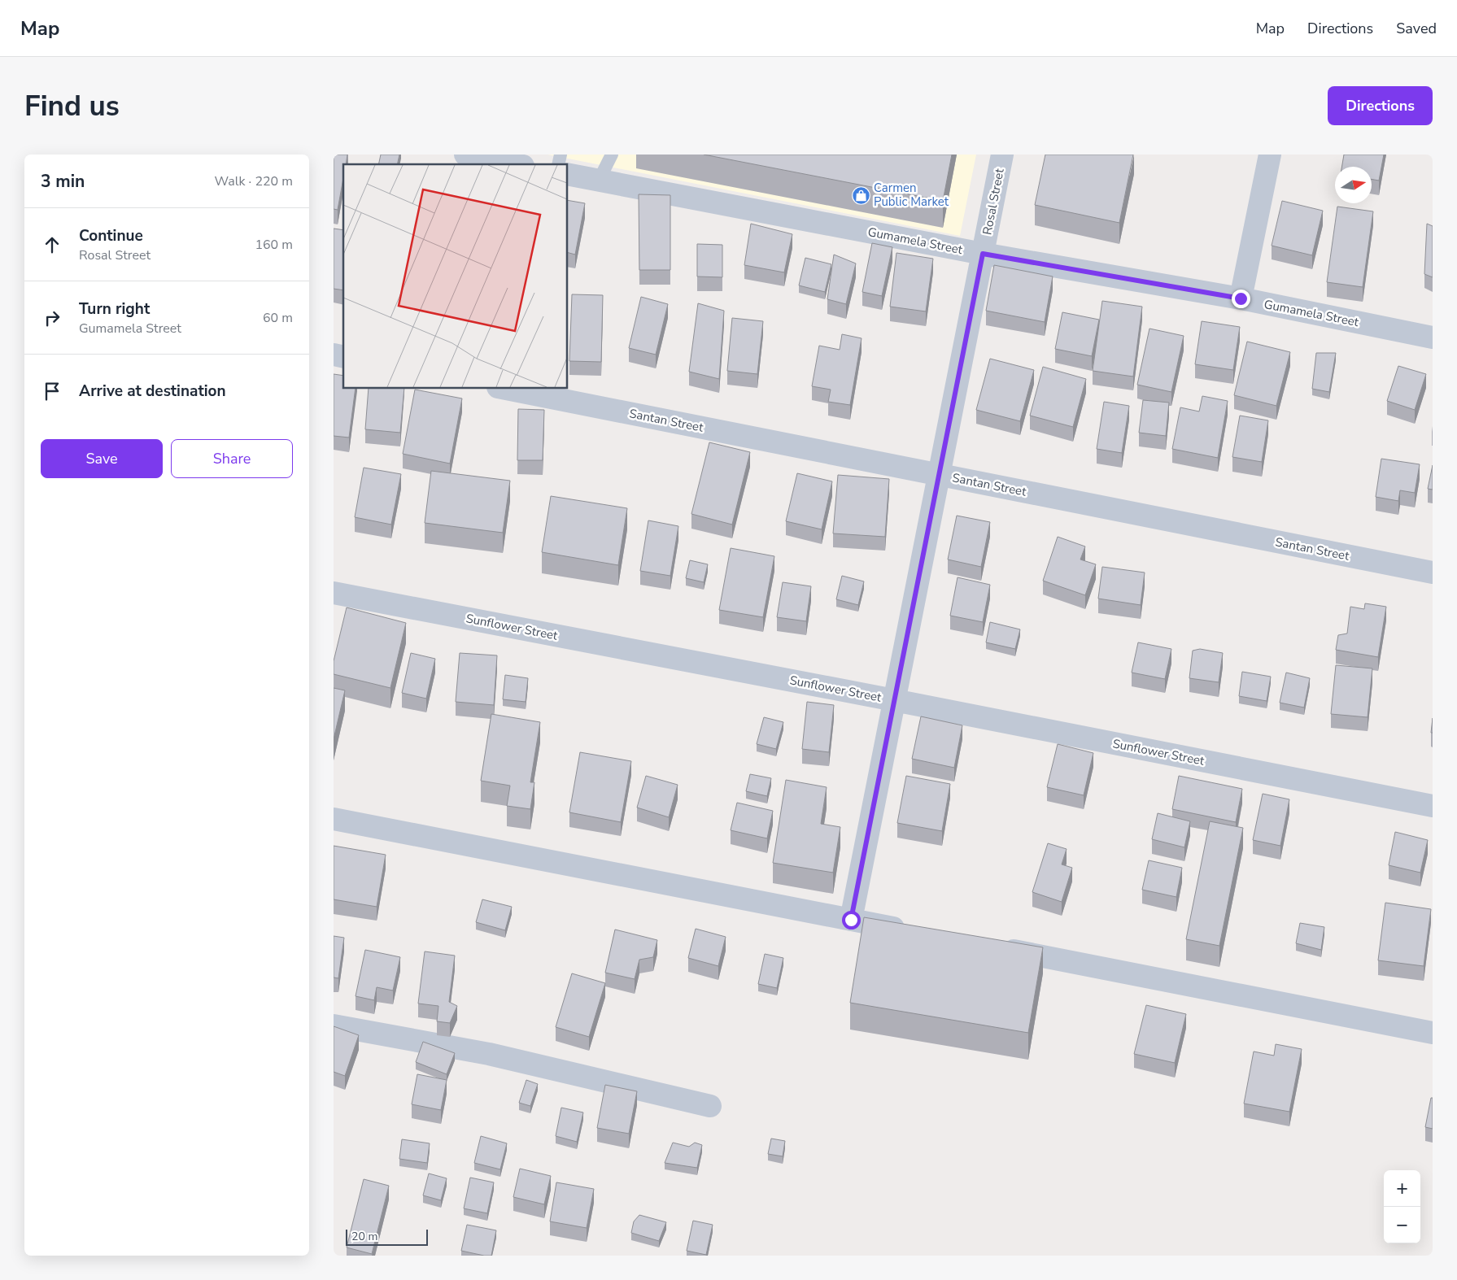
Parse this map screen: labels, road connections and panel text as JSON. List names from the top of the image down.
{
  "streets": {
    "street": [
      "Rosal Street",
      "Gumamela Street",
      "Santan Street",
      "Sunflower Street"
    ]
  },
  "crossings": [
    ["Rosal Street", "Gumamela Street"],
    ["Rosal Street", "Santan Street"],
    ["Rosal Street", "Sunflower Street"]
  ],
  "places": {
    "shop": ["Carmen Public Market"]
  },
  "scale_bar": "20 m",
  "north": "right",
  "page": {
    "header": "Map",
    "nav": ["Map", "Directions", "Saved"],
    "buttons": [
      "Directions",
      ["Save", "Share"]
    ],
    "title": "Find us",
    "heading": ["3 min", "Walk · 220 m"],
    "list": [
      ["Continue", "Rosal Street", "160 m"],
      ["Turn right", "Gumamela Street", "60 m"],
      "Arrive at destination"
    ],
    "map_buttons": ["+", "−"],
    "scale": "20 m"
  }
}
